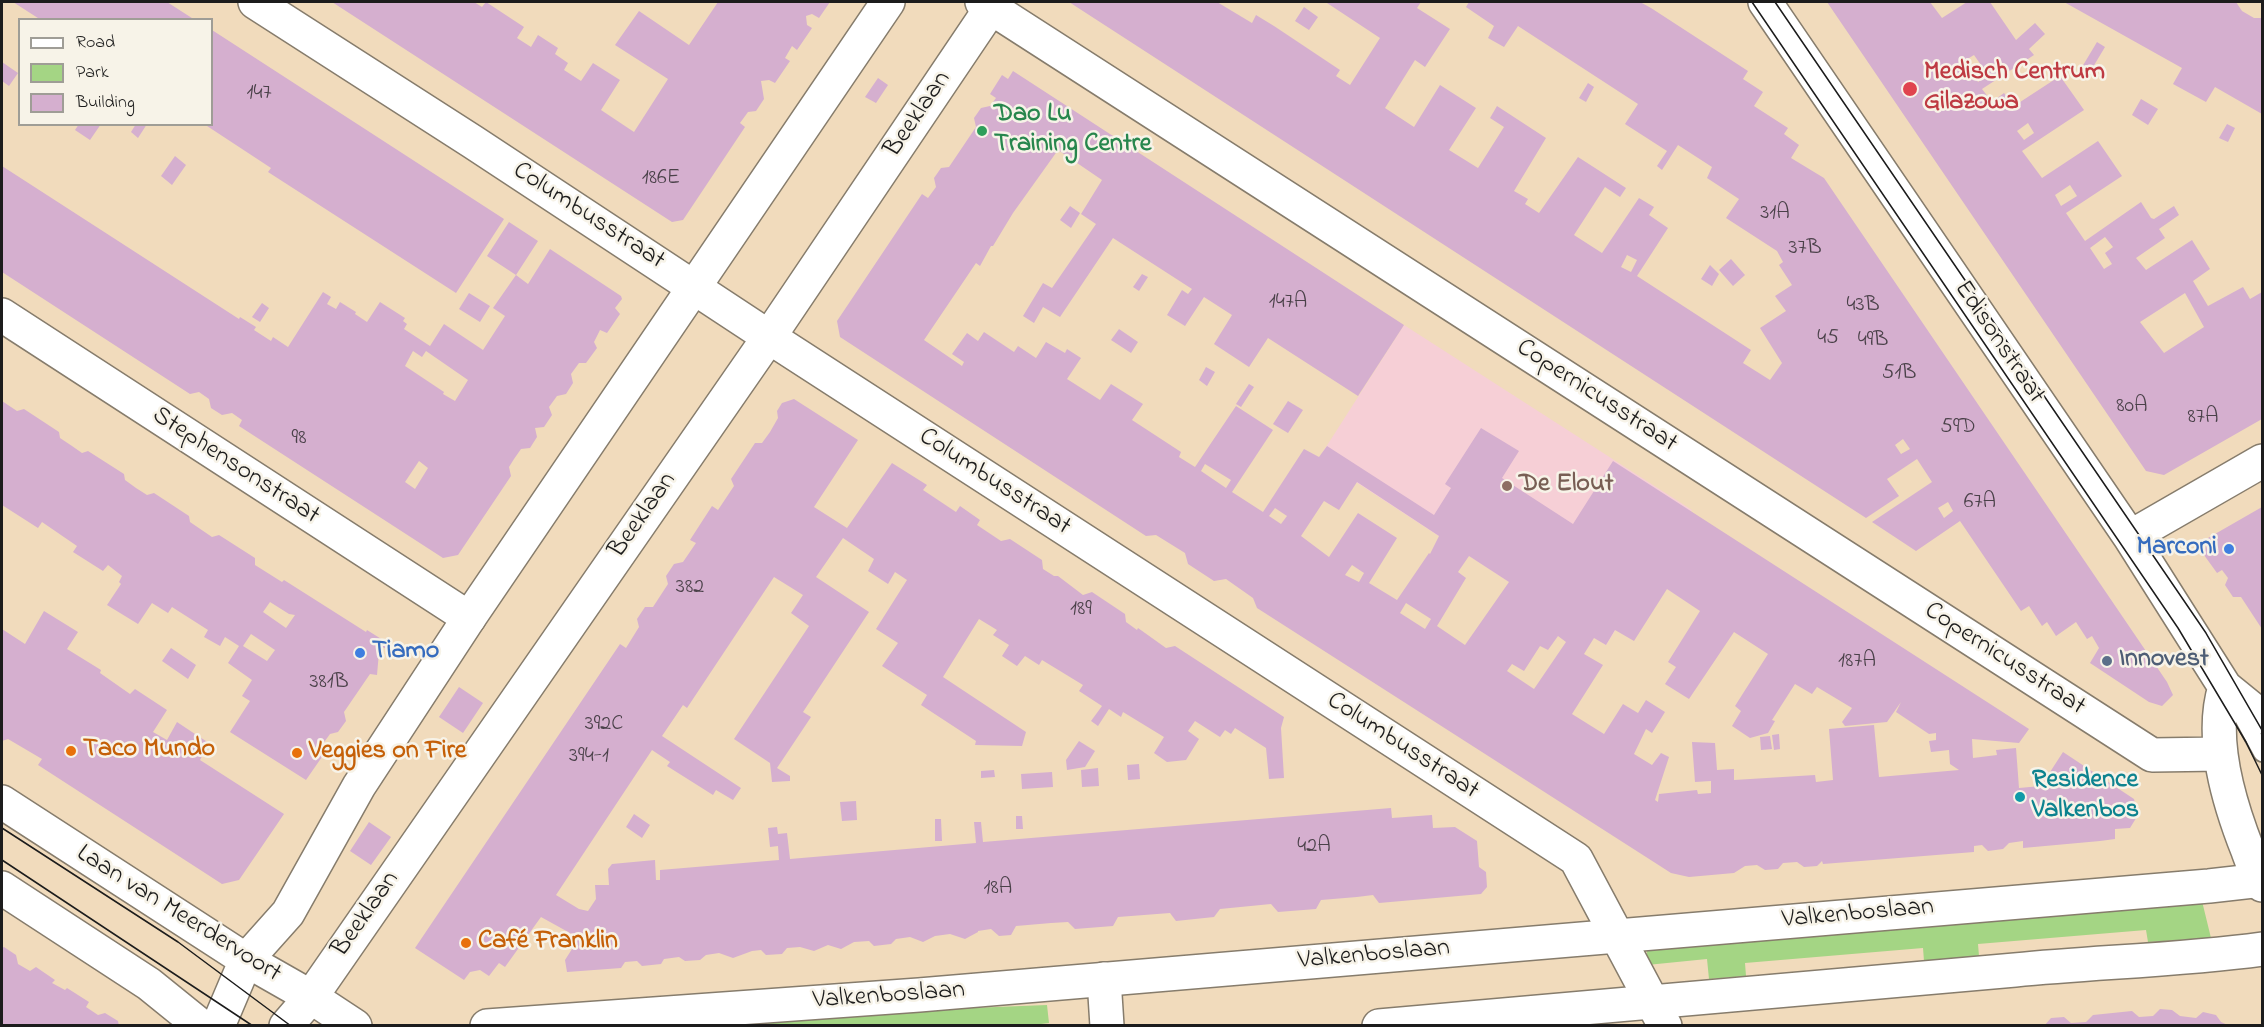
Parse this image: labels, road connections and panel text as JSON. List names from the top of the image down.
{
  "streets": {
    "street": [
      "Beeklaan",
      "Columbusstraat",
      "Edisonstraat",
      "Copernicusstraat",
      "Stephensonstraat",
      "Laan van Meerdervoort",
      "Valkenboslaan"
    ]
  },
  "crossings": [
    ["Beeklaan", "Columbusstraat"],
    ["Beeklaan", "Copernicusstraat"],
    ["Beeklaan", "Laan van Meerdervoort"],
    ["Columbusstraat", "Valkenboslaan"]
  ],
  "places": [
    "Medisch Centrum Gilazowa",
    "Dao Lu Training Centre",
    "De Elout",
    "Marconi",
    "Tiamo",
    "Innovest",
    "Taco Mundo",
    "Veggies on Fire",
    "Residence Valkenbos",
    "Café Franklin"
  ],
  "house_numbers": [
    "147",
    "186E",
    "31A",
    "37B",
    "147A",
    "43B",
    "45",
    "49B",
    "51B",
    "80A",
    "87A",
    "59D",
    "98",
    "67A",
    "382",
    "189",
    "187A",
    "381B",
    "392C",
    "394-1",
    "42A",
    "18A"
  ],
  "legend": ["Road", "Park", "Building"]
}
